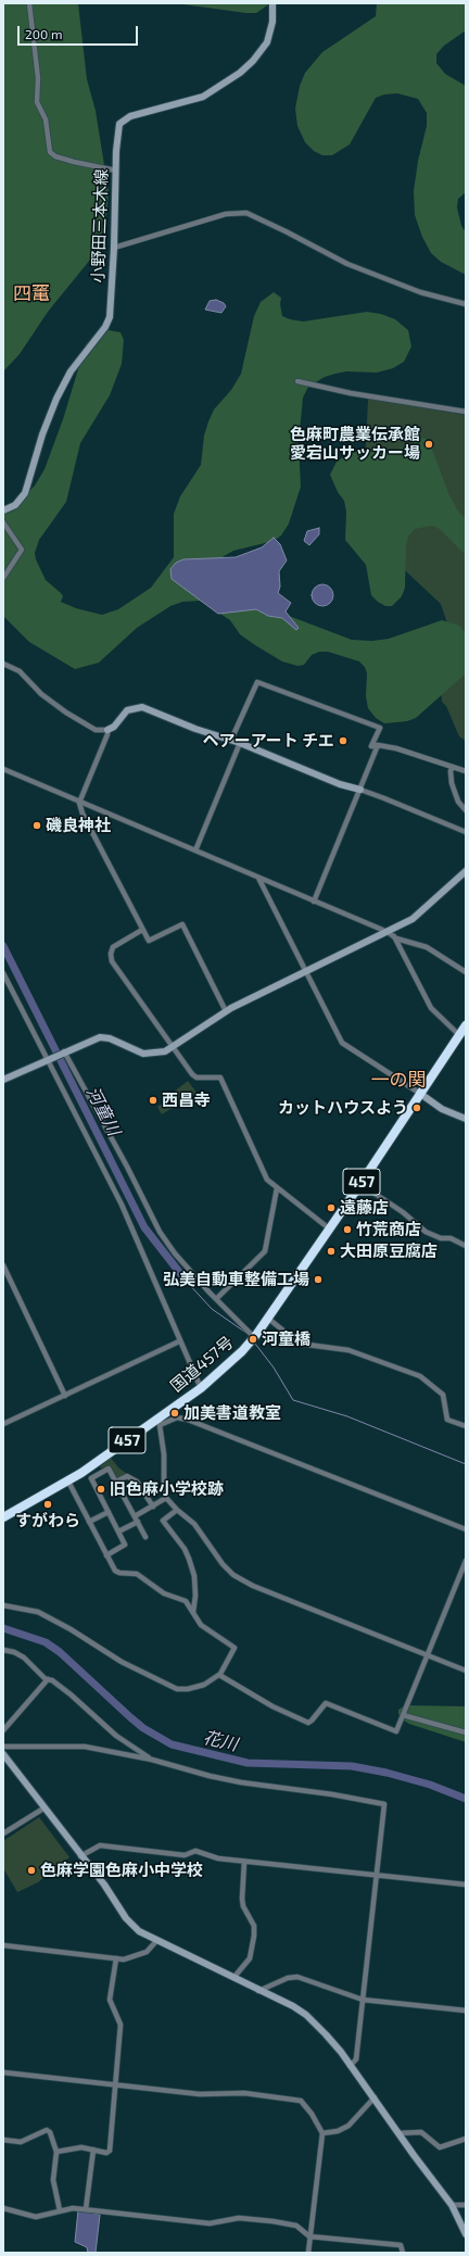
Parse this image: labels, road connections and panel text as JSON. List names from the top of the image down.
{
  "streets": {
    "highway": ["457", "国道457号"],
    "street": ["小野田三本木線"]
  },
  "districts": ["四竃", "一の関"],
  "water": ["河童川", "花川"],
  "places": [
    "色麻町農業伝承館 愛宕山サッカー場",
    "ヘアーアート チエ",
    "磯良神社",
    "西昌寺",
    "カットハウスよう",
    "遠藤店",
    "竹荒商店",
    "大田原豆腐店",
    "弘美自動車整備工場",
    "河童橋",
    "加美書道教室",
    "旧色麻小学校跡",
    "すがわら",
    "色麻学園色麻小中学校"
  ],
  "scale_bar": "200 m"
}
